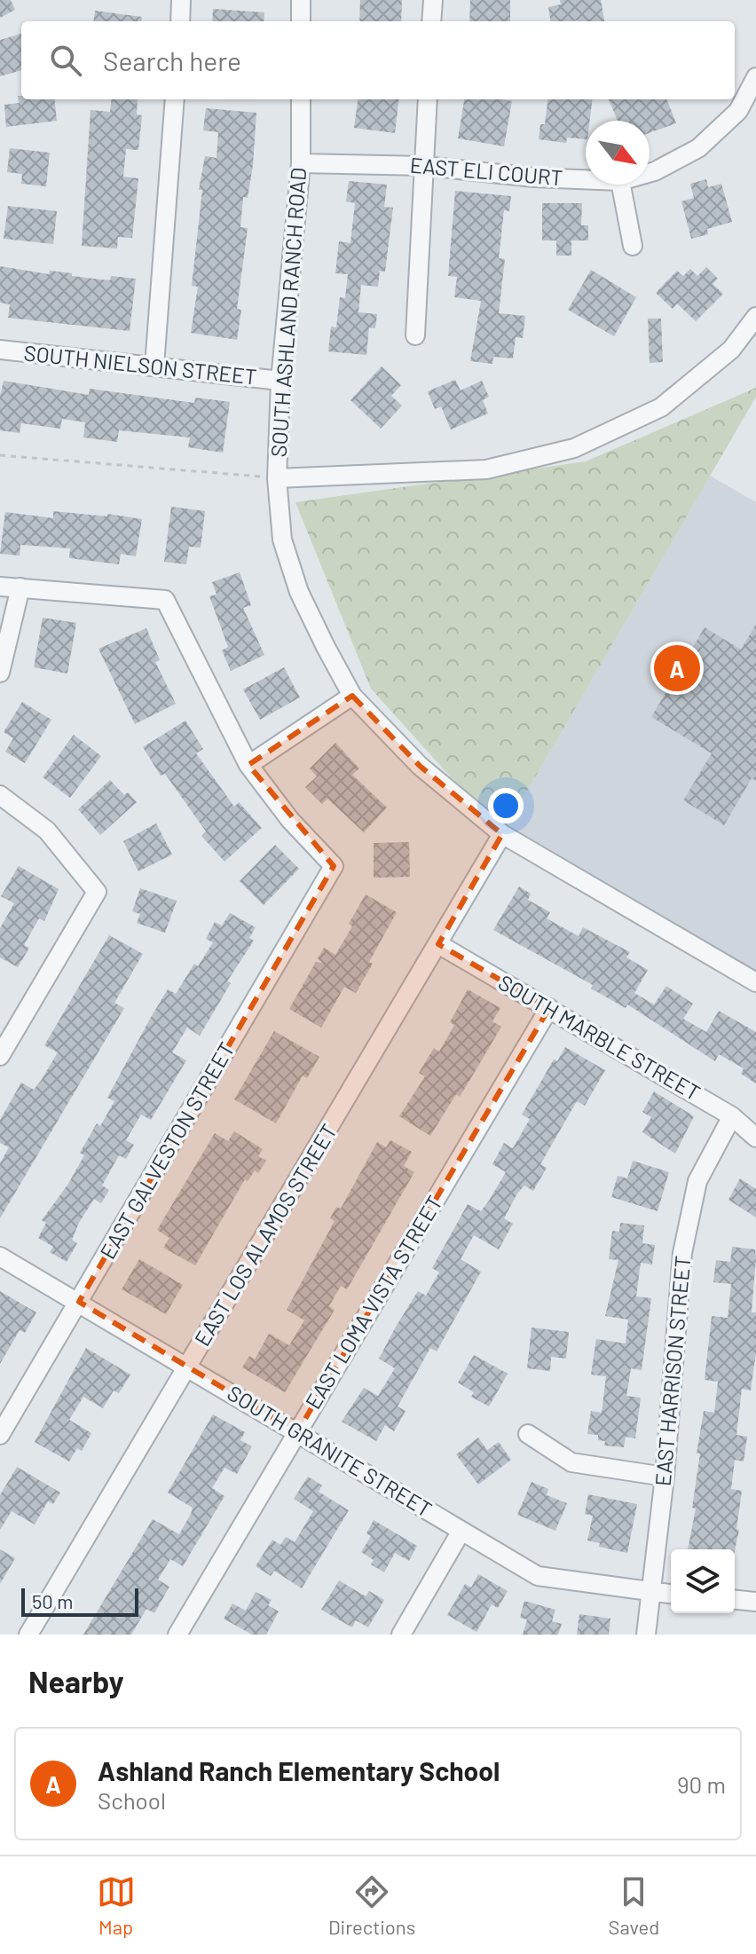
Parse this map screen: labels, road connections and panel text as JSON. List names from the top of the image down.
{
  "streets": {
    "street": [
      "EAST ELI COURT",
      "SOUTH ASHLAND RANCH ROAD",
      "SOUTH NIELSON STREET",
      "SOUTH MARBLE STREET",
      "EAST GALVESTON STREET",
      "EAST LOS ALAMOS STREET",
      "EAST LOMA VISTA STREET",
      "EAST HARRISON STREET",
      "SOUTH GRANITE STREET"
    ]
  },
  "crossings": [
    ["EAST ELI COURT", "SOUTH ASHLAND RANCH ROAD"],
    ["SOUTH ASHLAND RANCH ROAD", "SOUTH NIELSON STREET"],
    ["SOUTH ASHLAND RANCH ROAD", "EAST LOS ALAMOS STREET"],
    ["SOUTH MARBLE STREET", "EAST LOS ALAMOS STREET"],
    ["SOUTH MARBLE STREET", "EAST LOMA VISTA STREET"],
    ["SOUTH MARBLE STREET", "EAST HARRISON STREET"],
    ["EAST GALVESTON STREET", "SOUTH GRANITE STREET"],
    ["EAST LOS ALAMOS STREET", "SOUTH GRANITE STREET"],
    ["EAST LOMA VISTA STREET", "SOUTH GRANITE STREET"],
    ["EAST HARRISON STREET", "SOUTH GRANITE STREET"]
  ],
  "scale_bar": "50 m",
  "north": "bottom right",
  "page": {
    "search": "Search here",
    "pins": "A",
    "scale": "50 m",
    "heading": "Nearby",
    "list": [
      {
        "mark": "A",
        "name": "Ashland Ranch Elementary School",
        "note": "School",
        "value": "90 m"
      }
    ],
    "nav": ["Map", "Directions", "Saved"]
  }
}
